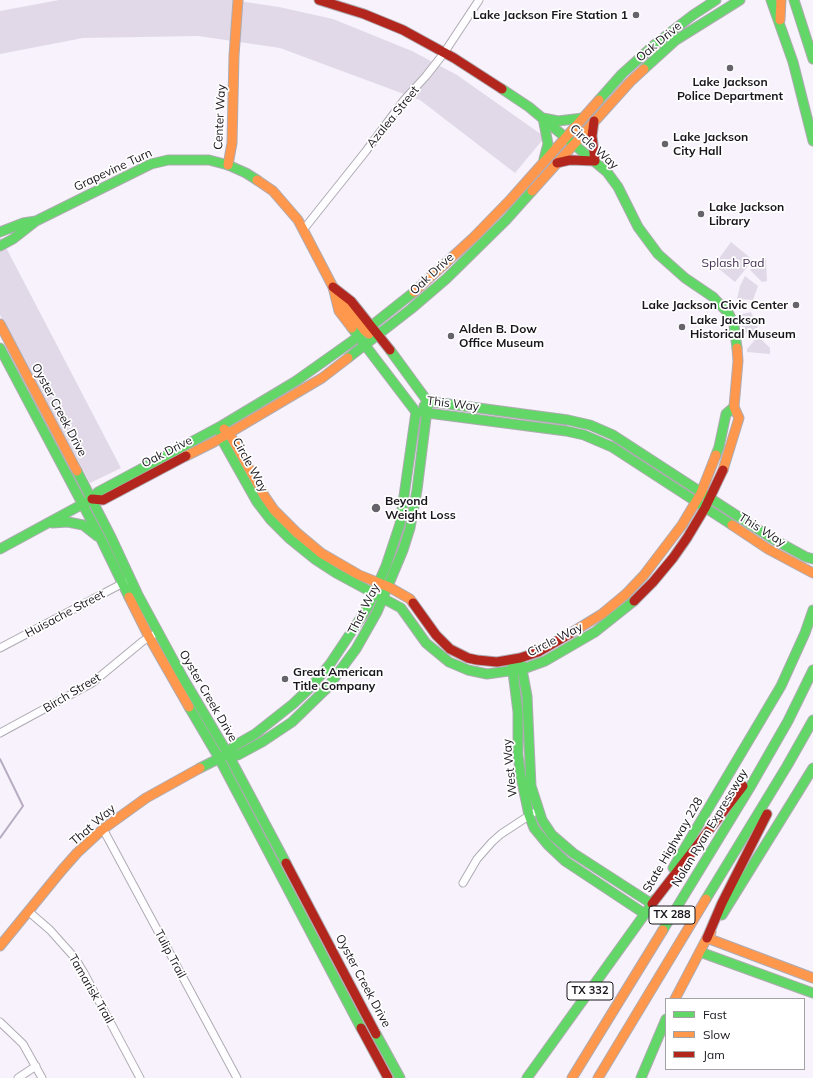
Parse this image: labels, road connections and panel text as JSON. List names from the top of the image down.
{
  "streets": {
    "main road": [
      "Oak Drive",
      "Center Way",
      "Circle Way",
      "Grapevine Turn",
      "This Way",
      "Oyster Creek Drive",
      "That Way",
      "West Way",
      "Nolan Ryan Expressway",
      "State Highway 228",
      "TX 288",
      "TX 332"
    ],
    "street": [
      "Azalea Street",
      "Huisache Street",
      "Birch Street",
      "Tulip Trail",
      "Tamarisk Trail"
    ]
  },
  "crossings": [
    ["Oak Drive", "Center Way"],
    ["Oak Drive", "Circle Way"],
    ["Oak Drive", "Oyster Creek Drive"],
    ["Center Way", "Azalea Street"],
    ["Center Way", "Grapevine Turn"],
    ["Center Way", "This Way"],
    ["Center Way", "That Way"],
    ["Azalea Street", "Circle Way"],
    ["Circle Way", "This Way"],
    ["Circle Way", "That Way"],
    ["Circle Way", "West Way"],
    ["This Way", "That Way"],
    ["Oyster Creek Drive", "That Way"],
    ["Oyster Creek Drive", "Huisache Street"],
    ["Oyster Creek Drive", "Birch Street"],
    ["That Way", "Tulip Trail"],
    ["That Way", "Tamarisk Trail"],
    ["West Way", "State Highway 228"]
  ],
  "parks": ["Splash Pad"],
  "places": [
    "Lake Jackson Fire Station 1",
    "Lake Jackson Police Department",
    "Lake Jackson City Hall",
    "Lake Jackson Library",
    "Lake Jackson Civic Center",
    "Lake Jackson Historical Museum",
    "Alden B. Dow Office Museum",
    "Beyond Weight Loss",
    "Great American Title Company"
  ],
  "legend": ["Fast", "Slow", "Jam"]
}
